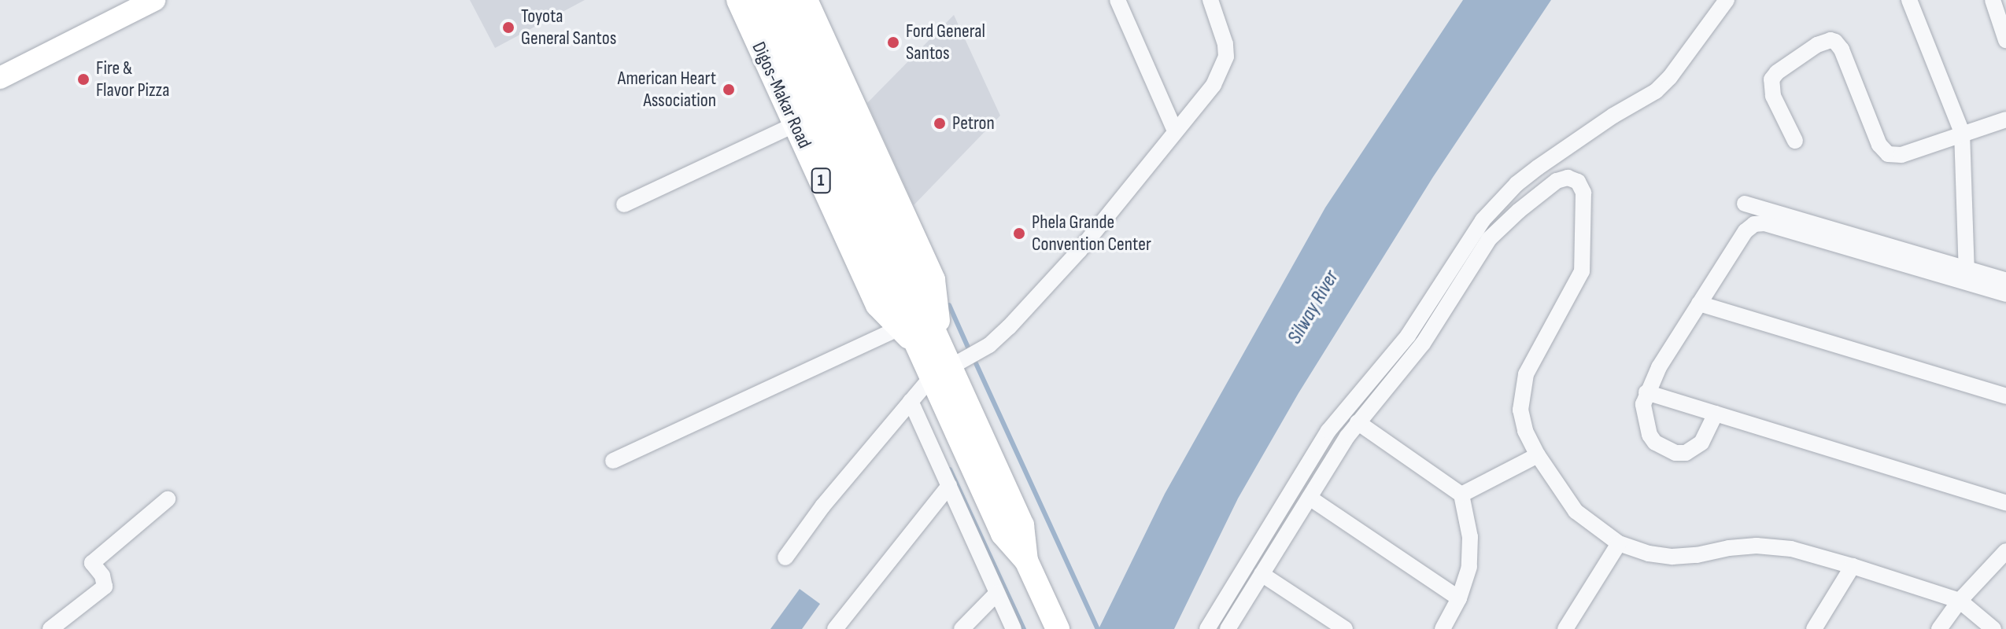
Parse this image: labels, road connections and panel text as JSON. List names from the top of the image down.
{
  "streets": {
    "main road": ["Digos-Makar Road", "1"]
  },
  "water": ["Silway River"],
  "places": [
    "Toyota General Santos",
    "Ford General Santos",
    "Fire & Flavor Pizza",
    "American Heart Association",
    "Petron",
    "Phela Grande Convention Center"
  ]
}
